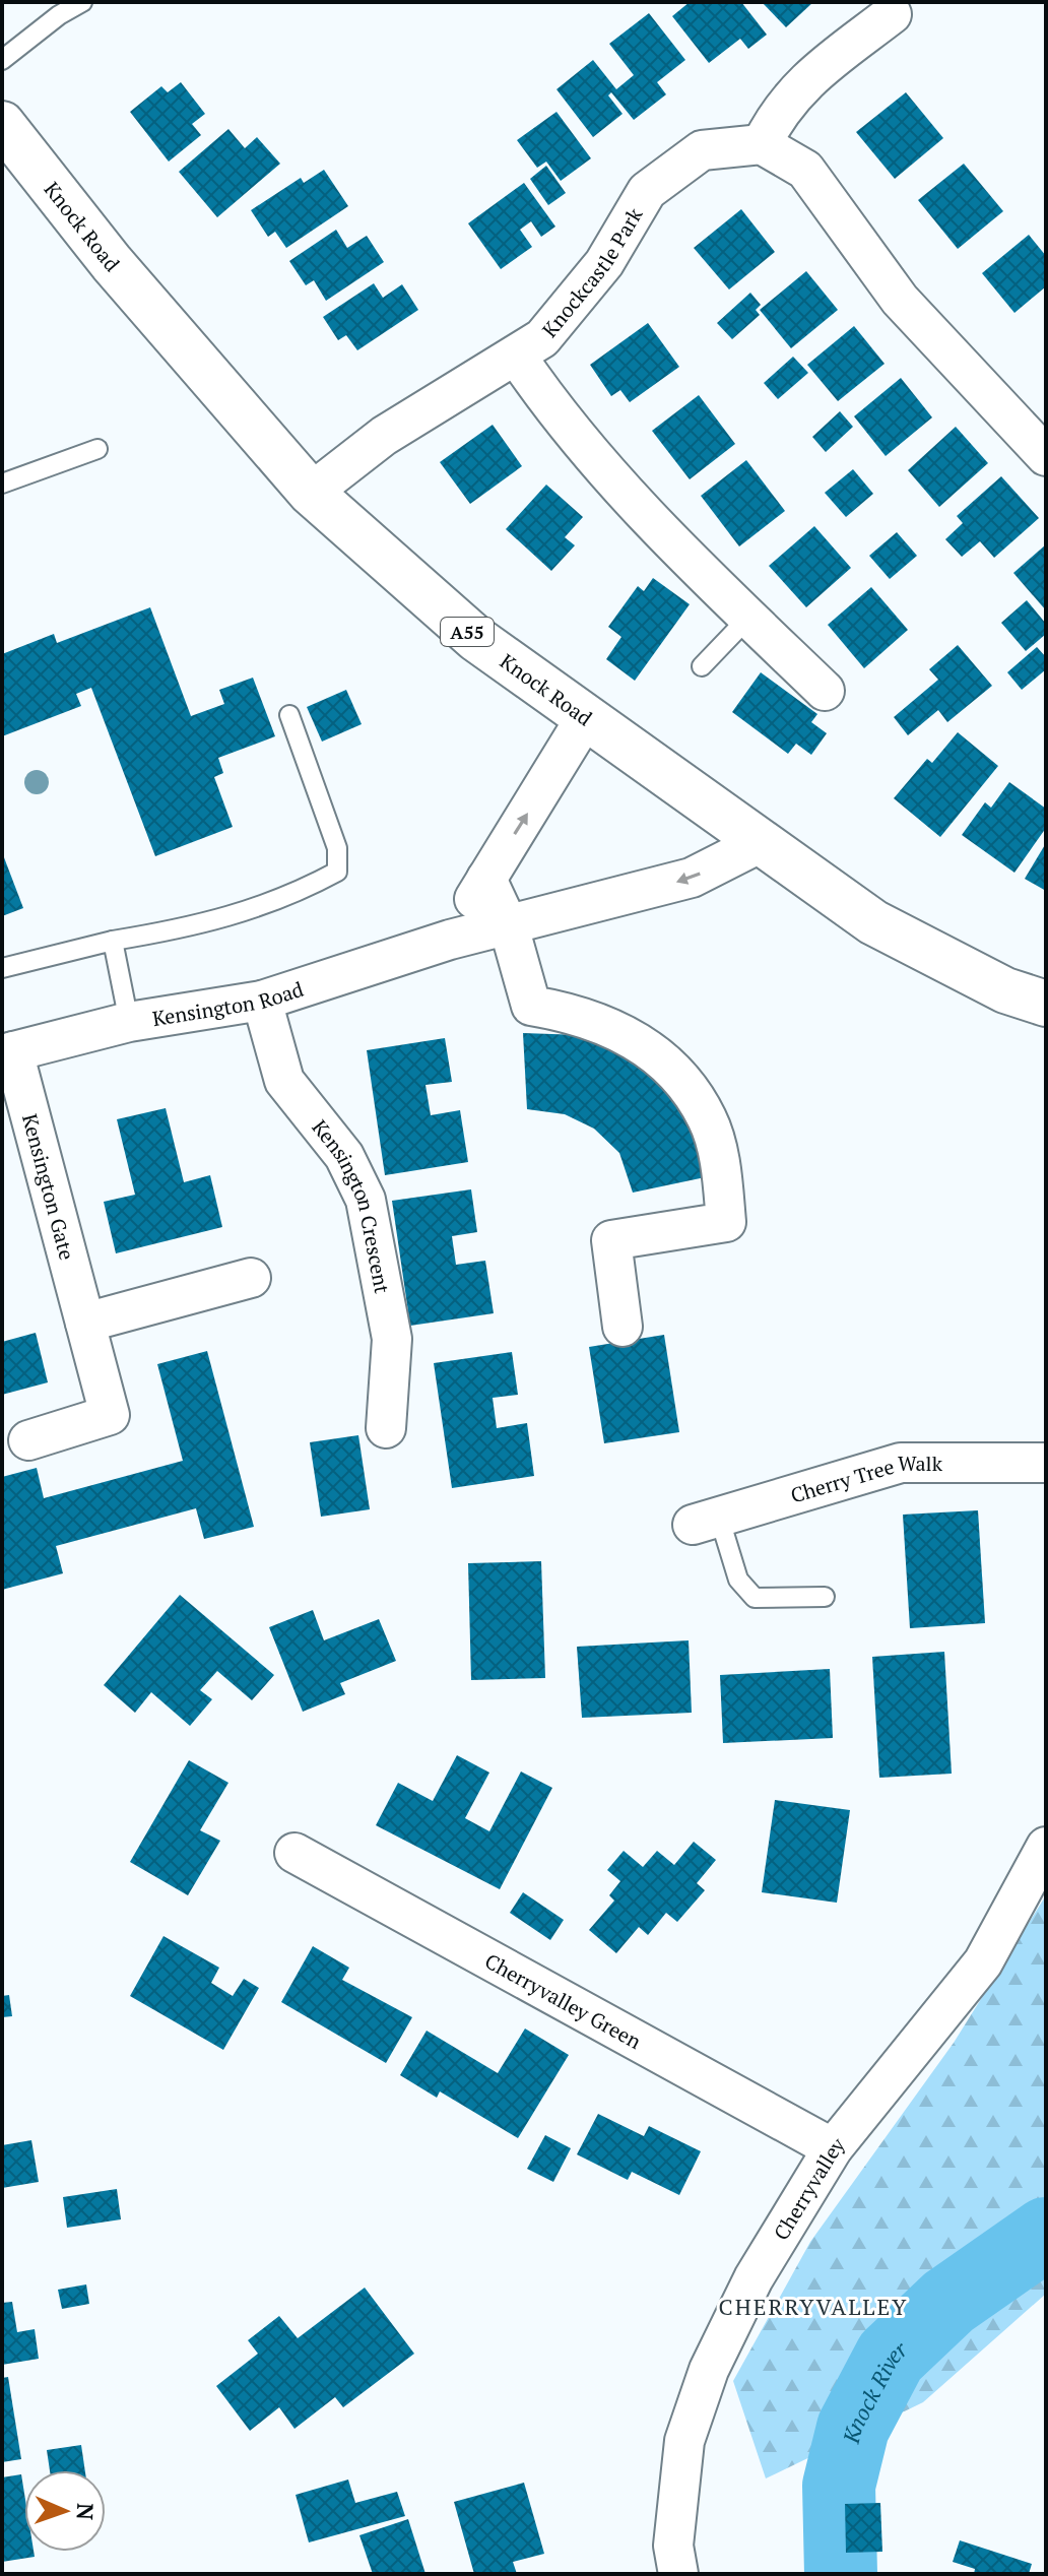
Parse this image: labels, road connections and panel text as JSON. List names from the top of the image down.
{
  "streets": {
    "highway": ["Knock Road", "A55"],
    "street": [
      "Knockcastle Park",
      "Kensington Road",
      "Kensington Gate",
      "Kensington Crescent",
      "Cherry Tree Walk",
      "Cherryvalley Green",
      "Cherryvalley"
    ]
  },
  "crossings": [
    ["Knock Road", "Knockcastle Park"],
    ["Knock Road", "Kensington Road"],
    ["Kensington Road", "Kensington Gate"],
    ["Kensington Road", "Kensington Crescent"],
    ["Cherryvalley Green", "Cherryvalley"]
  ],
  "districts": ["CHERRYVALLEY"],
  "water": ["Knock River"],
  "north": "right"
}
